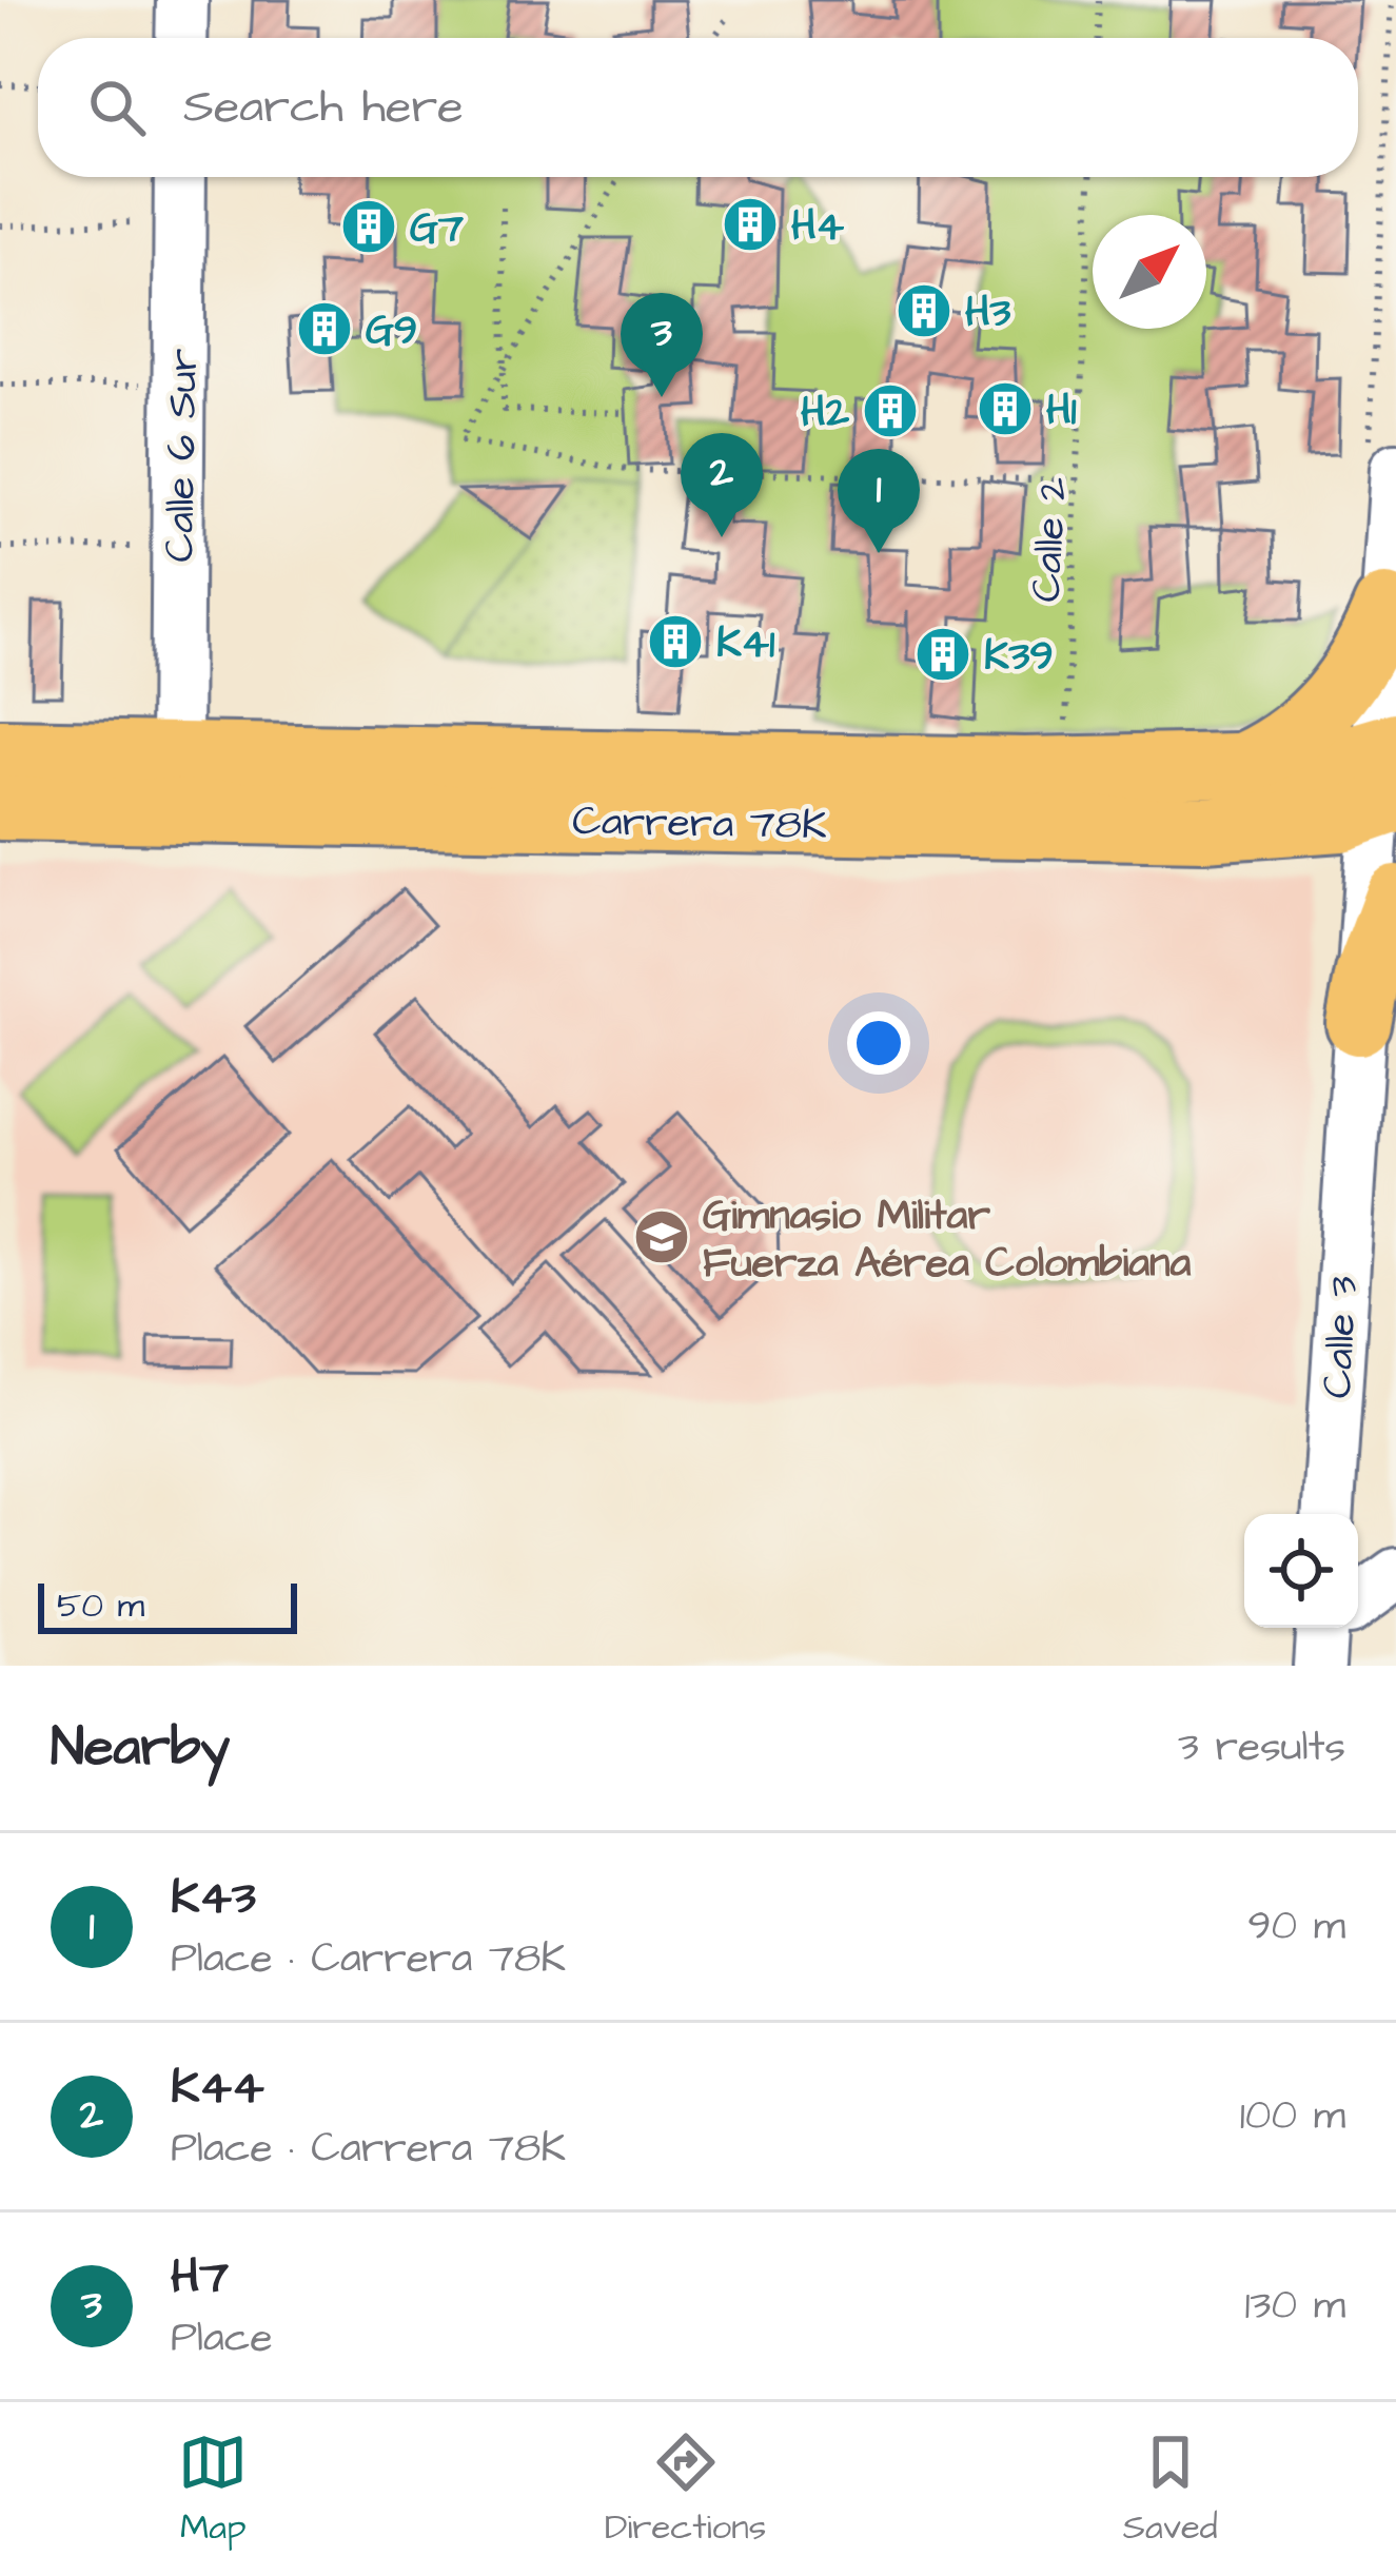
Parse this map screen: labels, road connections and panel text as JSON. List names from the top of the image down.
{
  "streets": {
    "main road": ["Carrera 78K"],
    "street": ["Calle 6 Sur", "Calle 3"],
    "path": ["Calle 2"]
  },
  "crossings": [
    ["Calle 6 Sur", "Carrera 78K"],
    ["Calle 2", "Carrera 78K"],
    ["Carrera 78K", "Calle 3"]
  ],
  "places": {
    "building": [
      "H4",
      "G7",
      "H3",
      "G9",
      "H1",
      "H2",
      "K41",
      "K39"
    ],
    "school or university": ["Gimnasio Militar Fuerza Aérea Colombiana"]
  },
  "scale_bar": "50 m",
  "north": "top right",
  "page": {
    "search": "Search here",
    "pins": ["3", "2", "1"],
    "scale": "50 m",
    "heading": ["Nearby", "3 results"],
    "list": [
      {
        "mark": "1",
        "name": "K43",
        "note": "Place · Carrera 78K",
        "value": "90 m"
      },
      {
        "mark": "2",
        "name": "K44",
        "note": "Place · Carrera 78K",
        "value": "100 m"
      },
      {
        "mark": "3",
        "name": "H7",
        "note": "Place",
        "value": "130 m"
      }
    ],
    "nav": ["Map", "Directions", "Saved"]
  }
}
